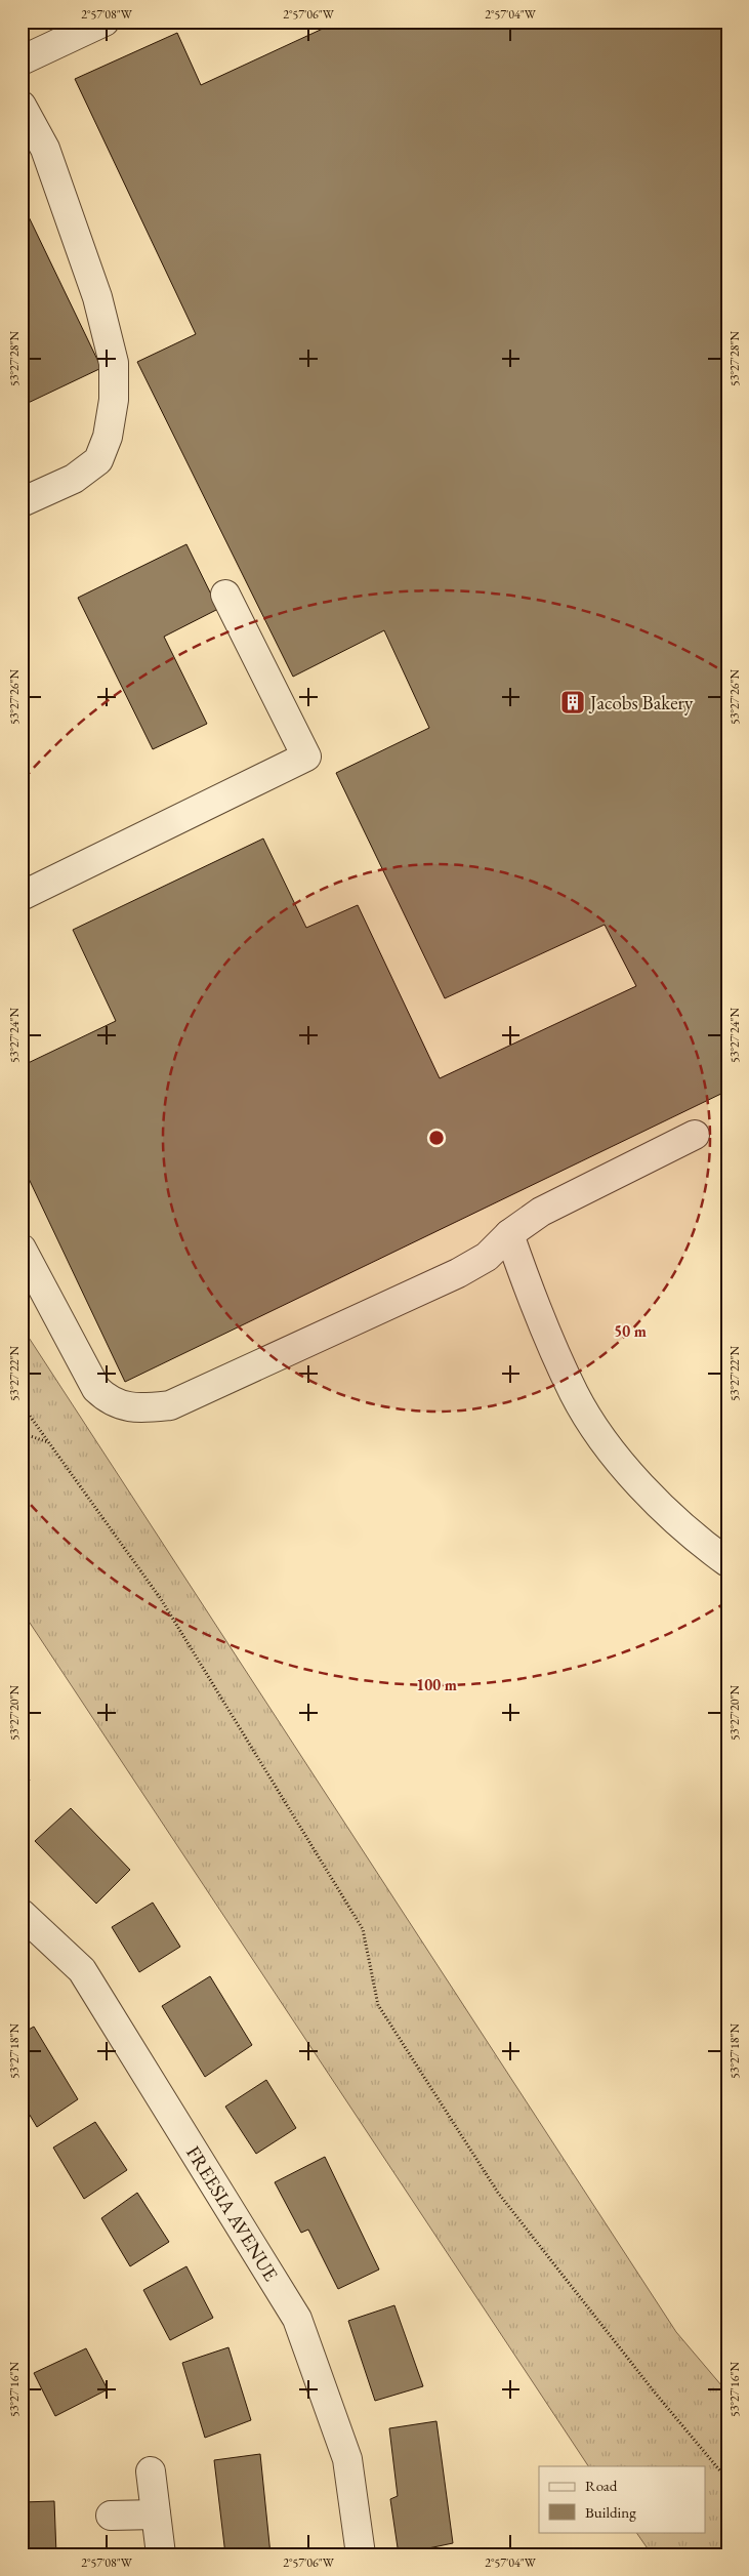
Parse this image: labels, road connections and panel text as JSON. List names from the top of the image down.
{
  "streets": {
    "street": ["FREESIA AVENUE"]
  },
  "places": {
    "building": ["Jacobs Bakery"]
  },
  "legend": ["Road", "Building"],
  "coordinates": [
    "2°57'08\"W",
    "2°57'06\"W",
    "2°57'04\"W",
    "53°27'28\"N",
    "53°27'26\"N",
    "53°27'24\"N",
    "53°27'22\"N",
    "53°27'20\"N",
    "53°27'18\"N",
    "53°27'16\"N"
  ],
  "rings": ["50 m", "100 m"]
}
